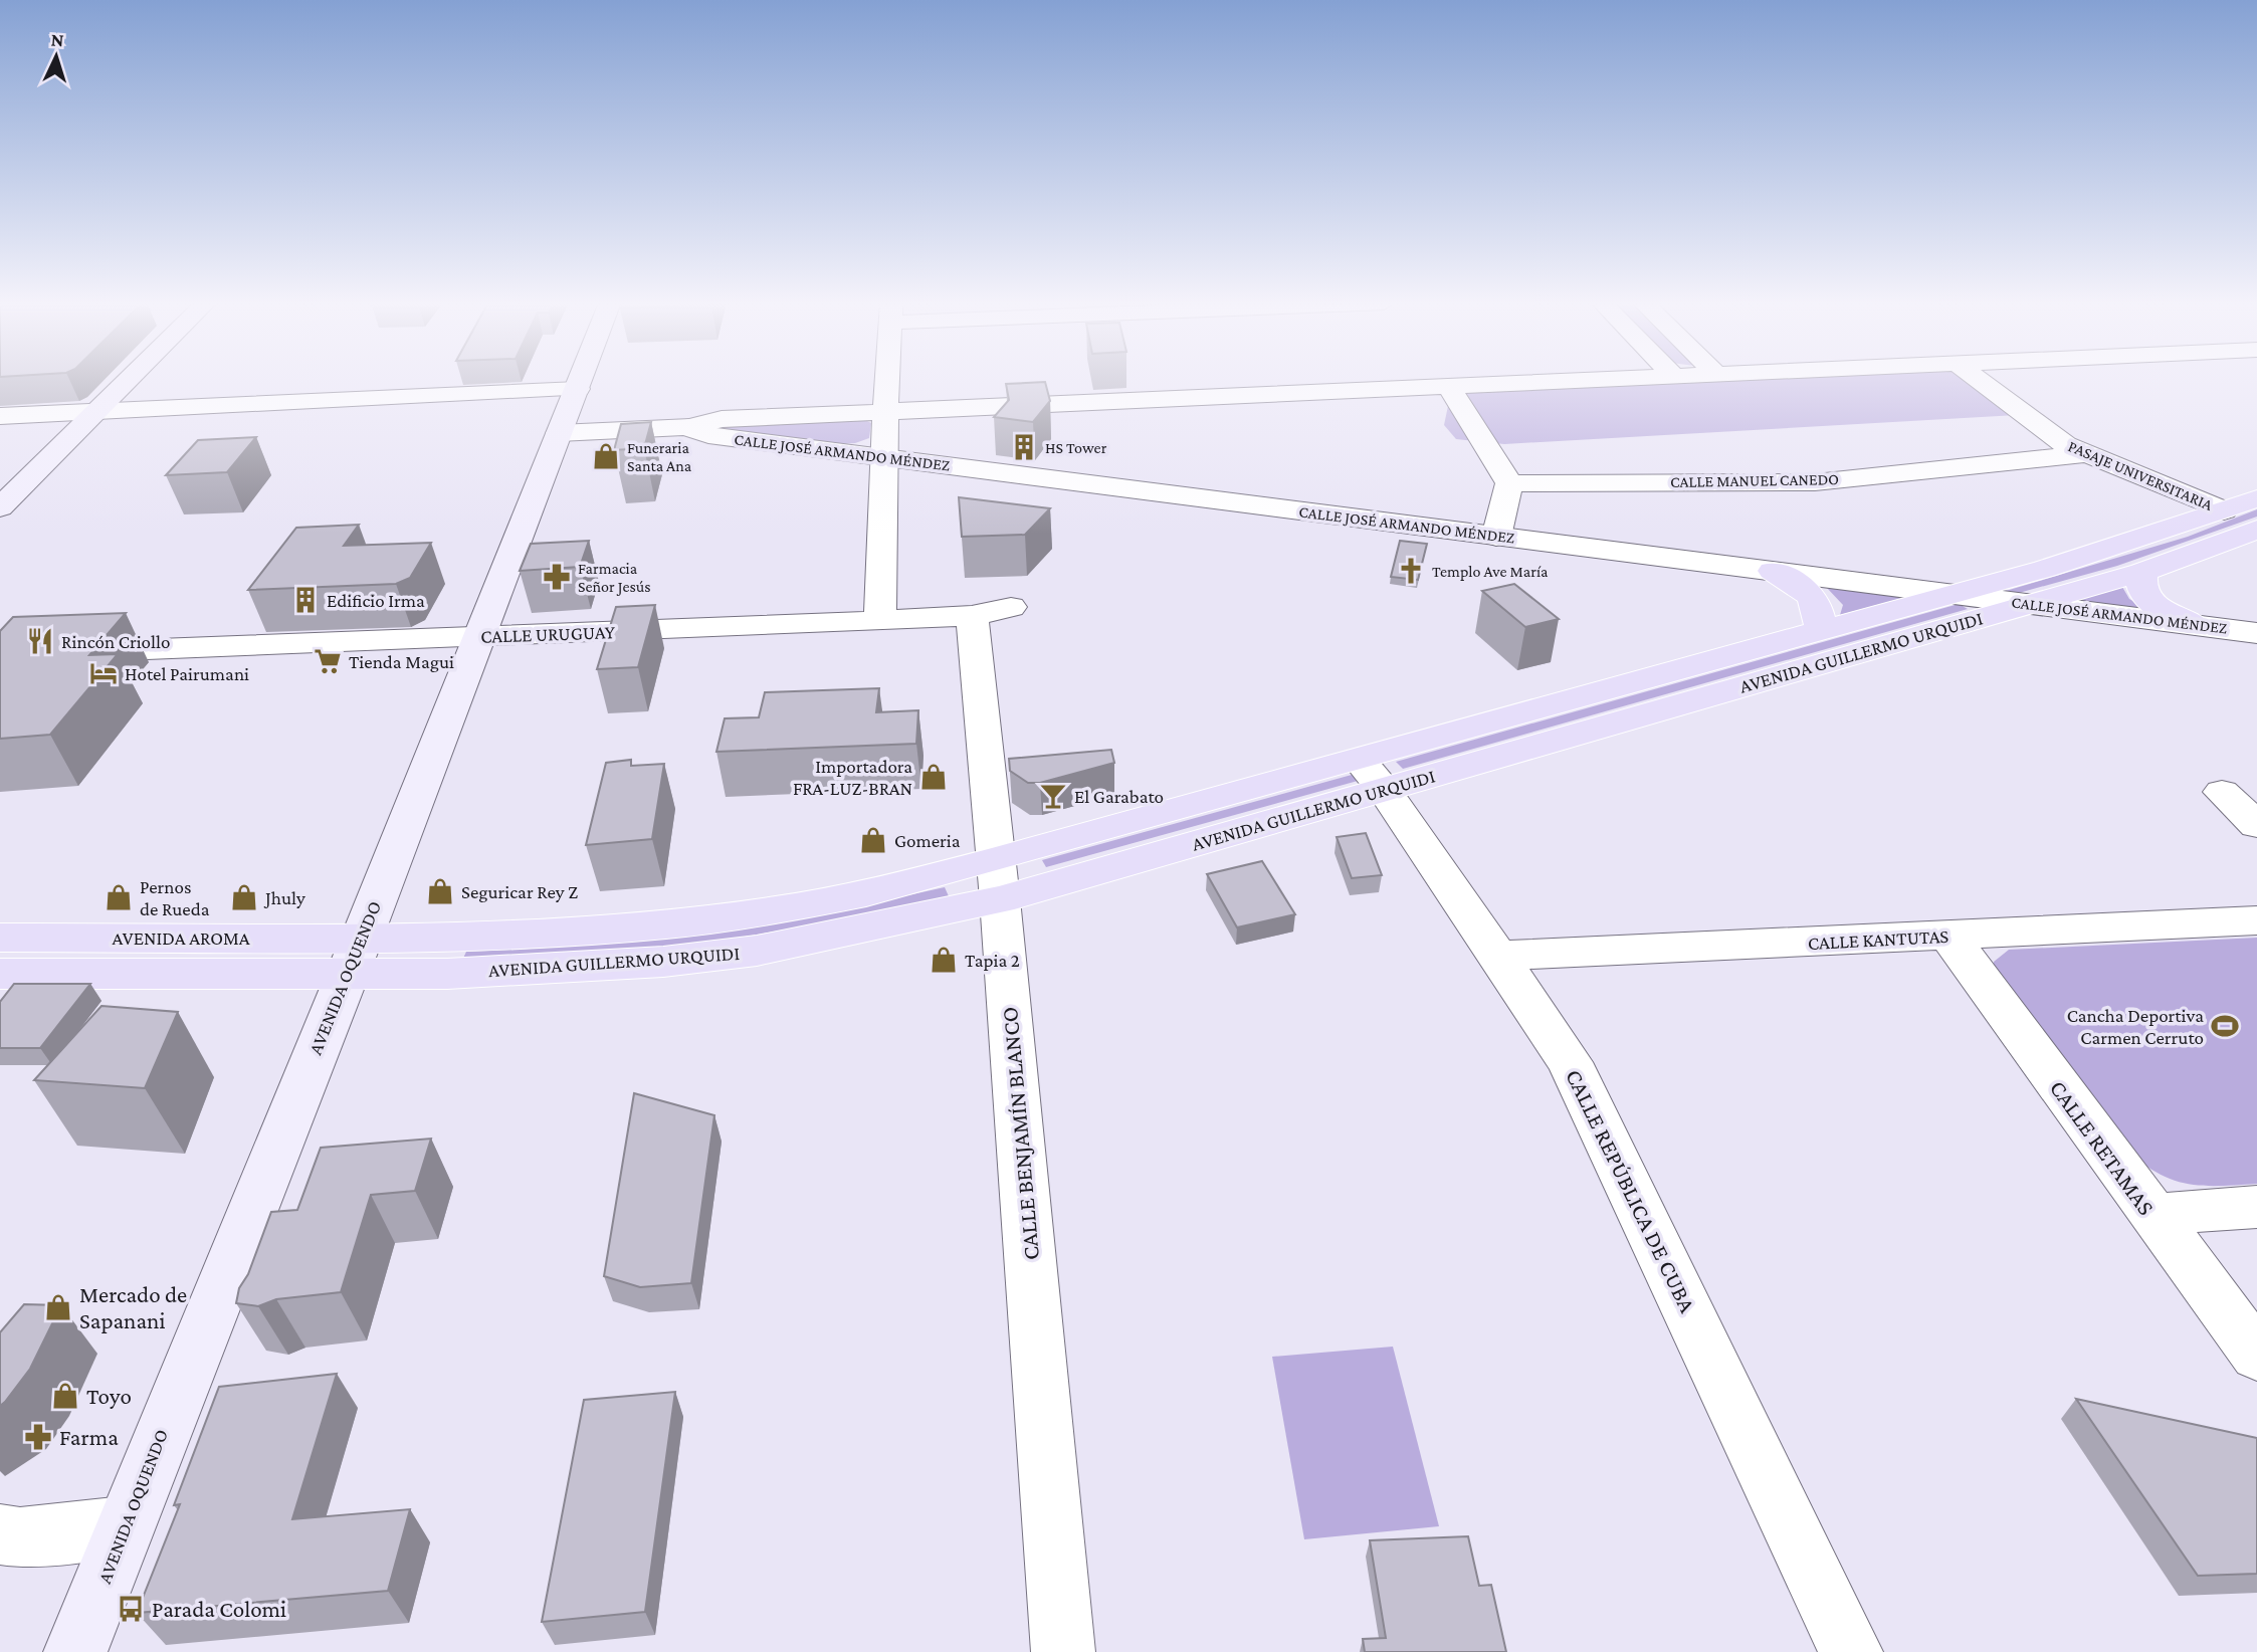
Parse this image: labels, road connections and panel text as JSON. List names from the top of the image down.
{
  "streets": {
    "main road": ["AVENIDA GUILLERMO URQUIDI", "AVENIDA AROMA", "AVENIDA OQUENDO"],
    "street": [
      "CALLE JOSÉ ARMANDO MÉNDEZ",
      "PASAJE UNIVERSITARIA",
      "CALLE MANUEL CANEDO",
      "CALLE URUGUAY",
      "CALLE KANTUTAS",
      "CALLE BENJAMÍN BLANCO",
      "CALLE RETAMAS",
      "CALLE REPÚBLICA DE CUBA"
    ]
  },
  "crossings": [
    ["CALLE JOSÉ ARMANDO MÉNDEZ", "AVENIDA GUILLERMO URQUIDI"],
    ["CALLE JOSÉ ARMANDO MÉNDEZ", "AVENIDA OQUENDO"],
    ["PASAJE UNIVERSITARIA", "CALLE MANUEL CANEDO"],
    ["PASAJE UNIVERSITARIA", "AVENIDA GUILLERMO URQUIDI"],
    ["CALLE URUGUAY", "AVENIDA OQUENDO"],
    ["CALLE URUGUAY", "CALLE BENJAMÍN BLANCO"],
    ["AVENIDA GUILLERMO URQUIDI", "AVENIDA AROMA"],
    ["AVENIDA GUILLERMO URQUIDI", "AVENIDA OQUENDO"],
    ["AVENIDA GUILLERMO URQUIDI", "CALLE BENJAMÍN BLANCO"],
    ["AVENIDA GUILLERMO URQUIDI", "CALLE REPÚBLICA DE CUBA"],
    ["AVENIDA AROMA", "AVENIDA OQUENDO"],
    ["CALLE KANTUTAS", "CALLE RETAMAS"],
    ["CALLE KANTUTAS", "CALLE REPÚBLICA DE CUBA"]
  ],
  "places": {
    "building": ["HS Tower", "Edificio Irma"],
    "shop": [
      "Funeraria Santa Ana",
      "Importadora FRA-LUZ-BRAN",
      "Gomeria",
      "Seguricar Rey Z",
      "Pernos de Rueda",
      "Jhuly",
      "Tapia 2",
      "Mercado de Sapanani",
      "Toyo"
    ],
    "church": ["Templo Ave María"],
    "pharmacy": ["Farmacia Señor Jesús", "Farma"],
    "restaurant": ["Rincón Criollo"],
    "supermarket": ["Tienda Magui"],
    "hotel": ["Hotel Pairumani"],
    "bar": ["El Garabato"],
    "sports": ["Cancha Deportiva Carmen Cerruto"],
    "bus stop": ["Parada Colomi"]
  },
  "north": "top"
}
